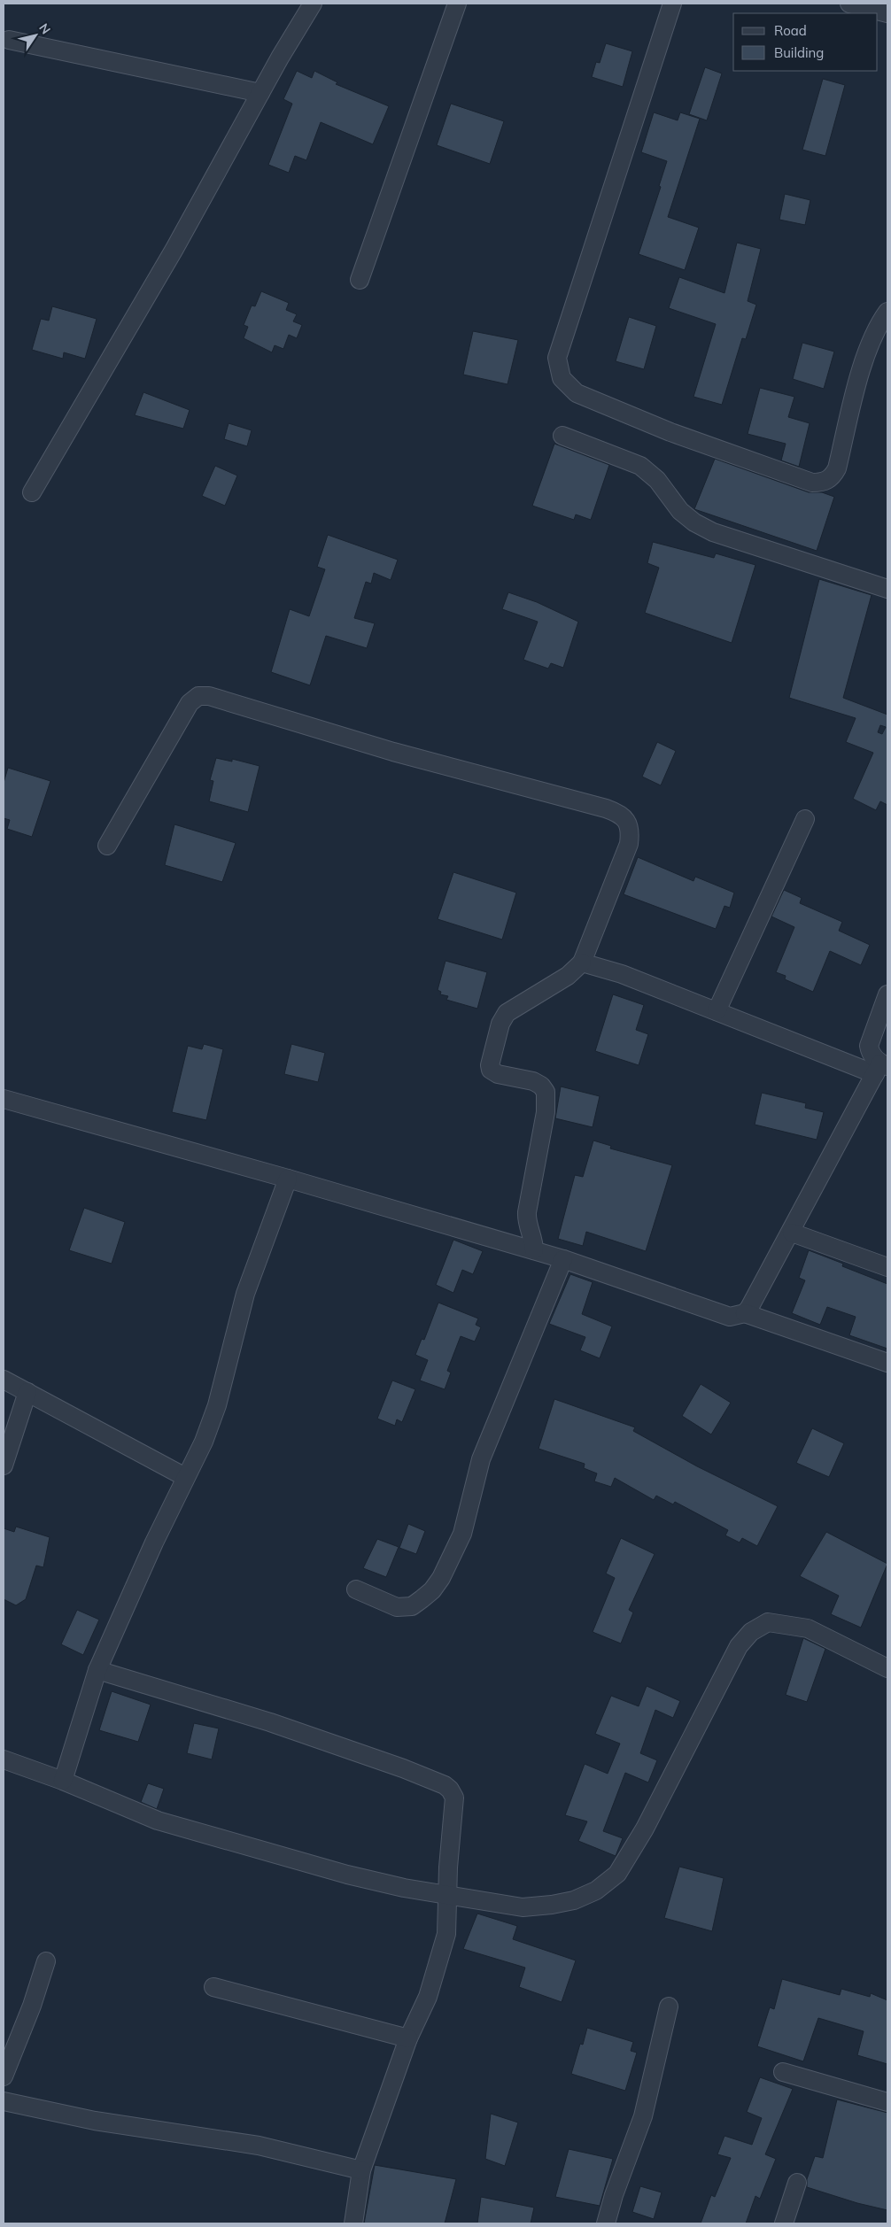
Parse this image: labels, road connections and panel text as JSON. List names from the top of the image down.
{
  "legend": ["Road", "Building"],
  "north": "top right"
}
